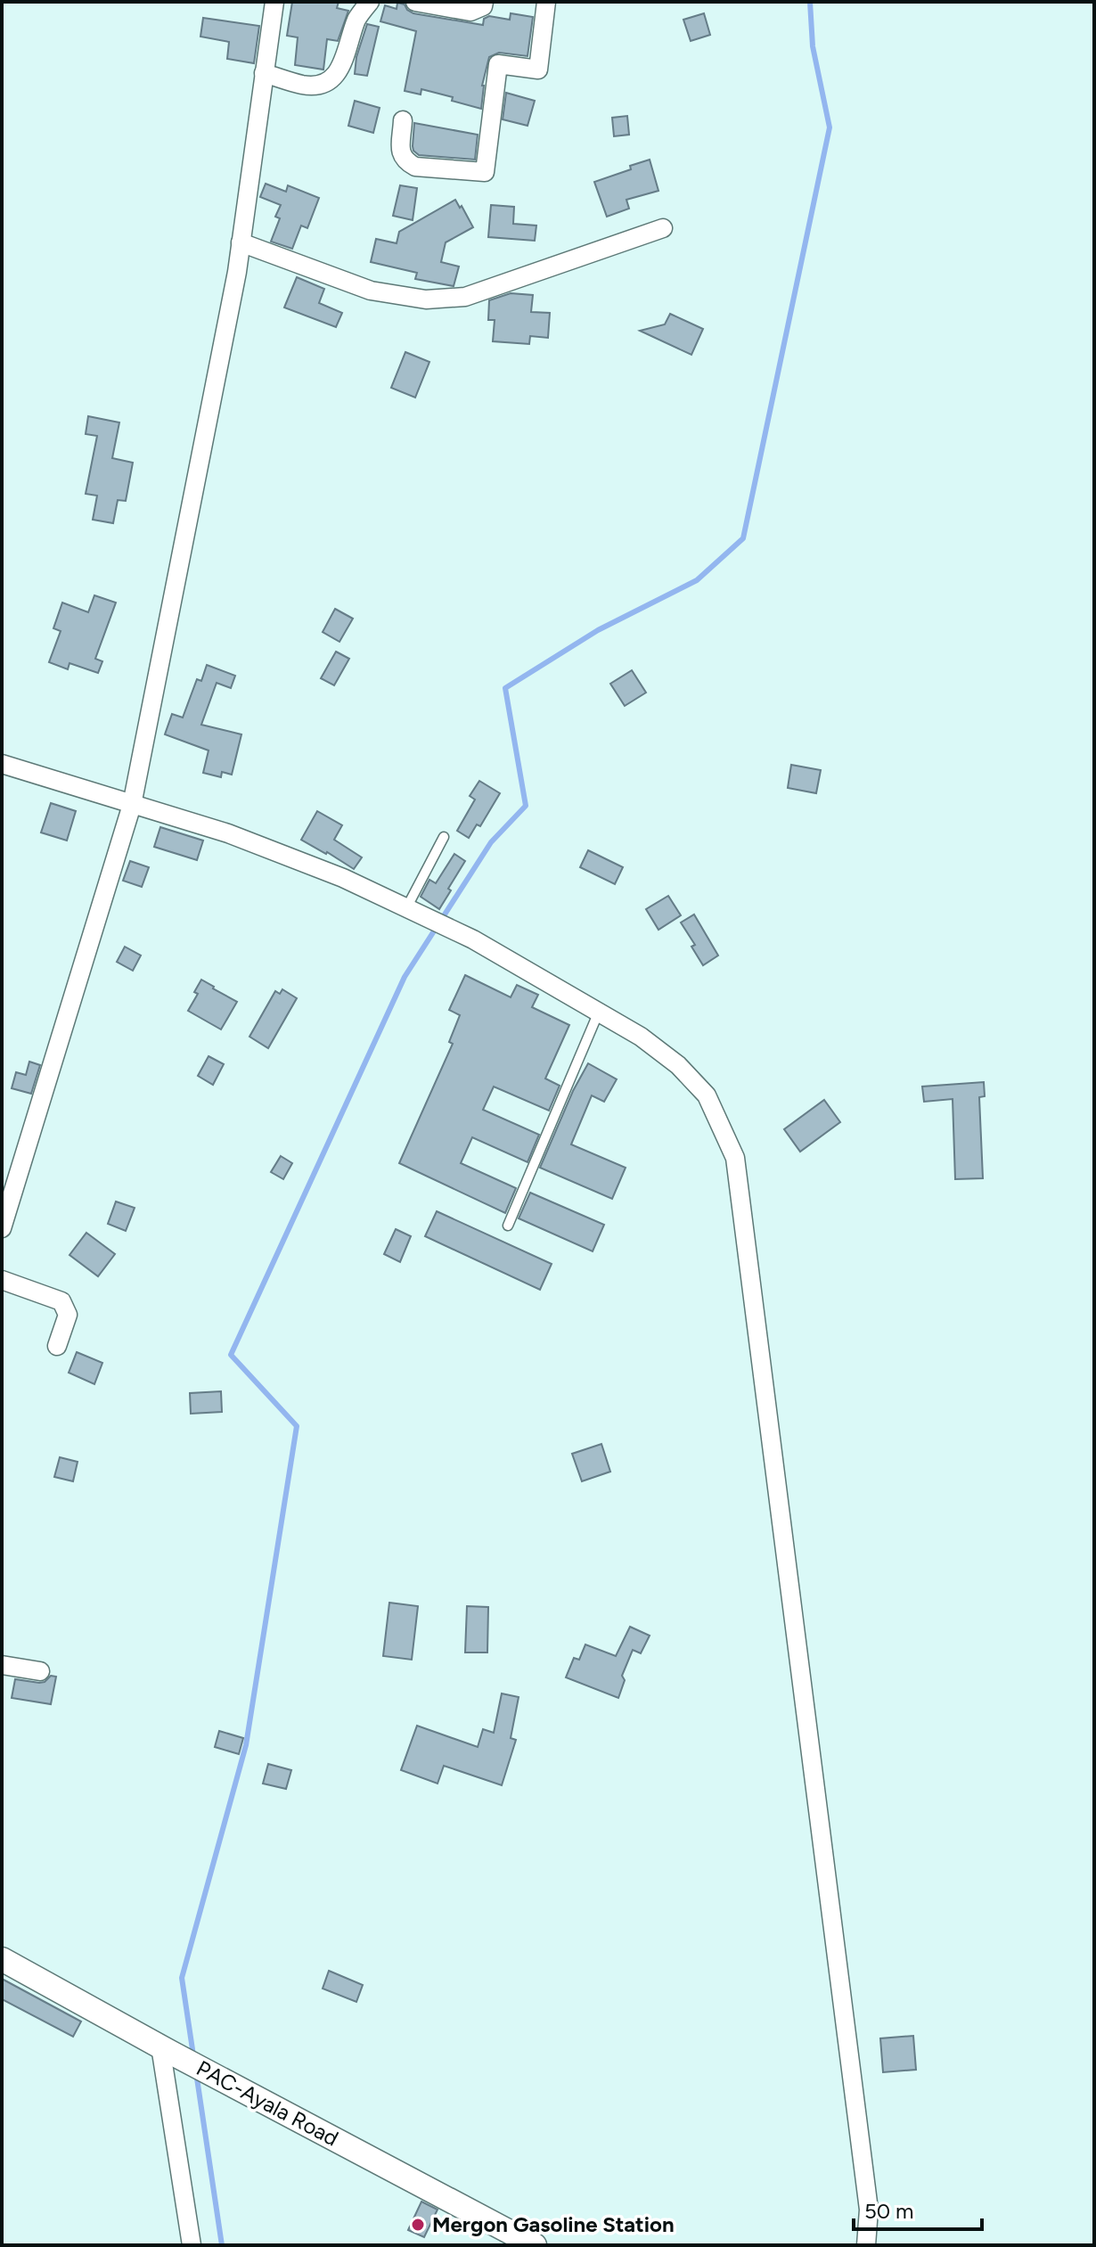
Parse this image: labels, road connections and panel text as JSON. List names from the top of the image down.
{
  "streets": {
    "street": ["PAC-Ayala Road"]
  },
  "places": ["Mergon Gasoline Station"],
  "scale_bar": "50 m"
}
